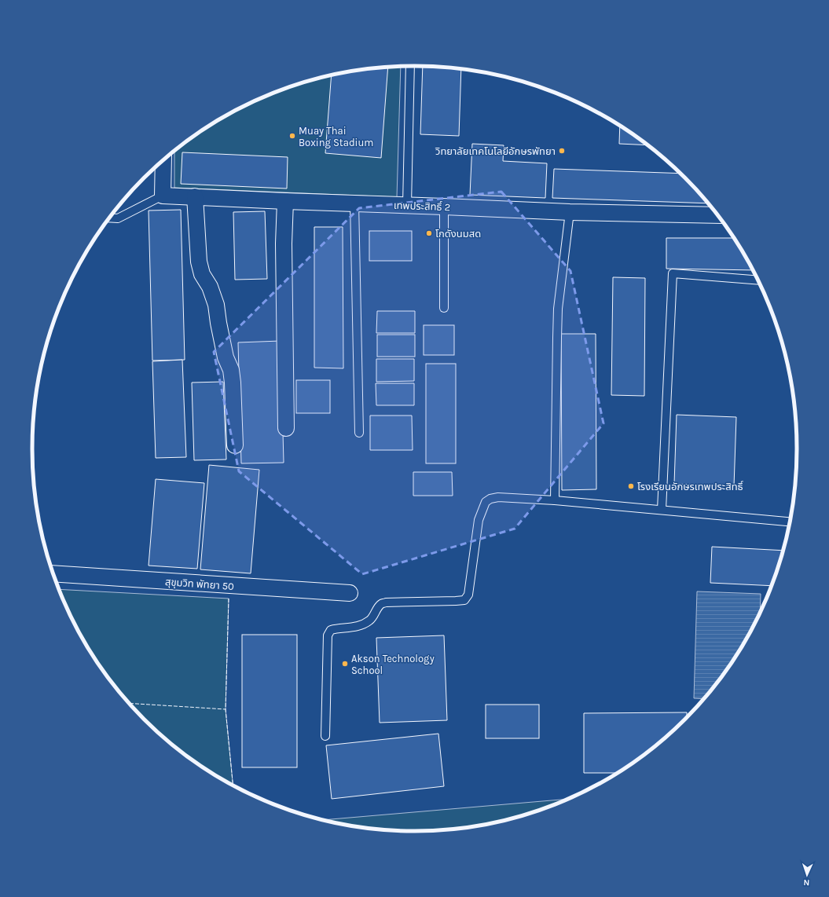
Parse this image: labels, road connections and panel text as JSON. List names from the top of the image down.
{
  "streets": {
    "street": ["เทพประสิทธิ์ 2", "สุขุมวิท พัทยา 50"]
  },
  "places": [
    "Muay Thai Boxing Stadium",
    "วิทยาลัยเทคโนโลยีอักษรพัทยา",
    "โกดังนมสด",
    "โรงเรียนอักษรเทพประสิทธิ์",
    "Akson Technology School"
  ],
  "north": "bottom"
}
